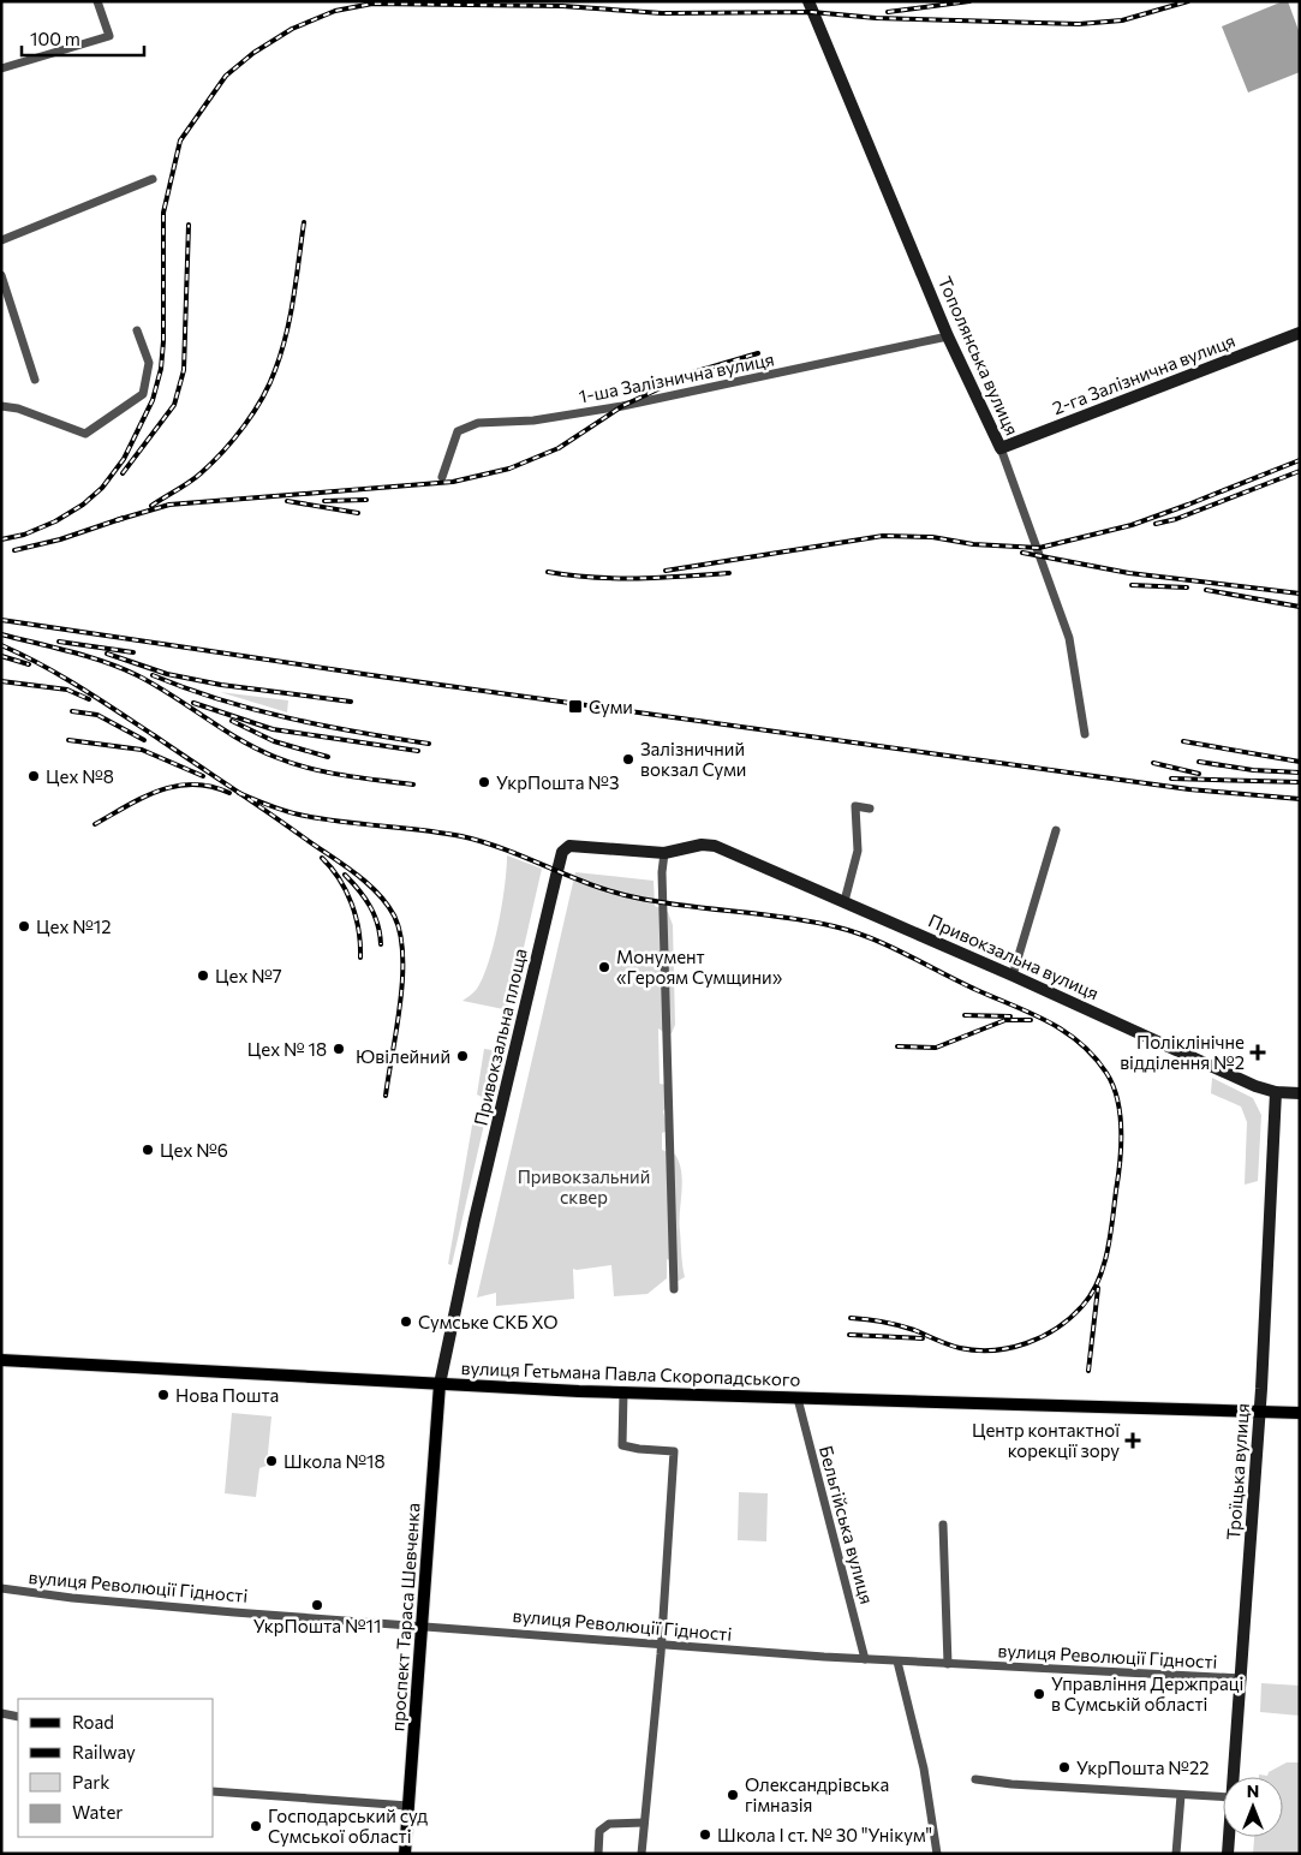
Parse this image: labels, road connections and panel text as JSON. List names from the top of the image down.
{
  "streets": {
    "main road": [
      "Тополянська вулиця",
      "2-га Залізнична вулиця",
      "Привокзальна вулиця",
      "Привокзальна площа",
      "вулиця Гетьмана Павла Скоропадського",
      "Троїцька вулиця",
      "проспект Тараса Шевченка"
    ],
    "street": ["1-ша Залізнична вулиця", "Бельгійська вулиця", "вулиця Революції Гідності"]
  },
  "crossings": [
    ["Тополянська вулиця", "2-га Залізнична вулиця"],
    ["Тополянська вулиця", "1-ша Залізнична вулиця"],
    ["Привокзальна вулиця", "Привокзальна площа"],
    ["Привокзальна вулиця", "Троїцька вулиця"],
    ["Привокзальна площа", "вулиця Гетьмана Павла Скоропадського"],
    ["Привокзальна площа", "проспект Тараса Шевченка"],
    ["вулиця Гетьмана Павла Скоропадського", "Троїцька вулиця"],
    ["вулиця Гетьмана Павла Скоропадського", "Бельгійська вулиця"],
    ["вулиця Гетьмана Павла Скоропадського", "проспект Тараса Шевченка"],
    ["Троїцька вулиця", "вулиця Революції Гідності"],
    ["Бельгійська вулиця", "вулиця Революції Гідності"],
    ["вулиця Революції Гідності", "проспект Тараса Шевченка"]
  ],
  "parks": ["Привокзальний сквер"],
  "places": {
    "transit": ["Суми"],
    "other": [
      "Залізничний вокзал Суми",
      "Цех №8",
      "УкрПошта №3",
      "Цех №12",
      "Монумент «Героям Сумщини»",
      "Цех №7",
      "Цех № 18",
      "Ювілейний",
      "Цех №6",
      "Сумське СКБ ХО",
      "Нова Пошта",
      "Школа №18",
      "УкрПошта №11",
      "Управління Держпраці в Сумській області",
      "УкрПошта №22",
      "Олександрівська гімназія",
      "Господарський суд Сумської області",
      "Школа І ст. № 30 \"Унікум\""
    ],
    "health": ["Поліклінічне відділення №2", "Центр контактної корекції зору"]
  },
  "legend": [
    "Road",
    "Railway",
    "Park",
    "Water"
  ],
  "scale_bar": "100 m",
  "north": "top"
}
